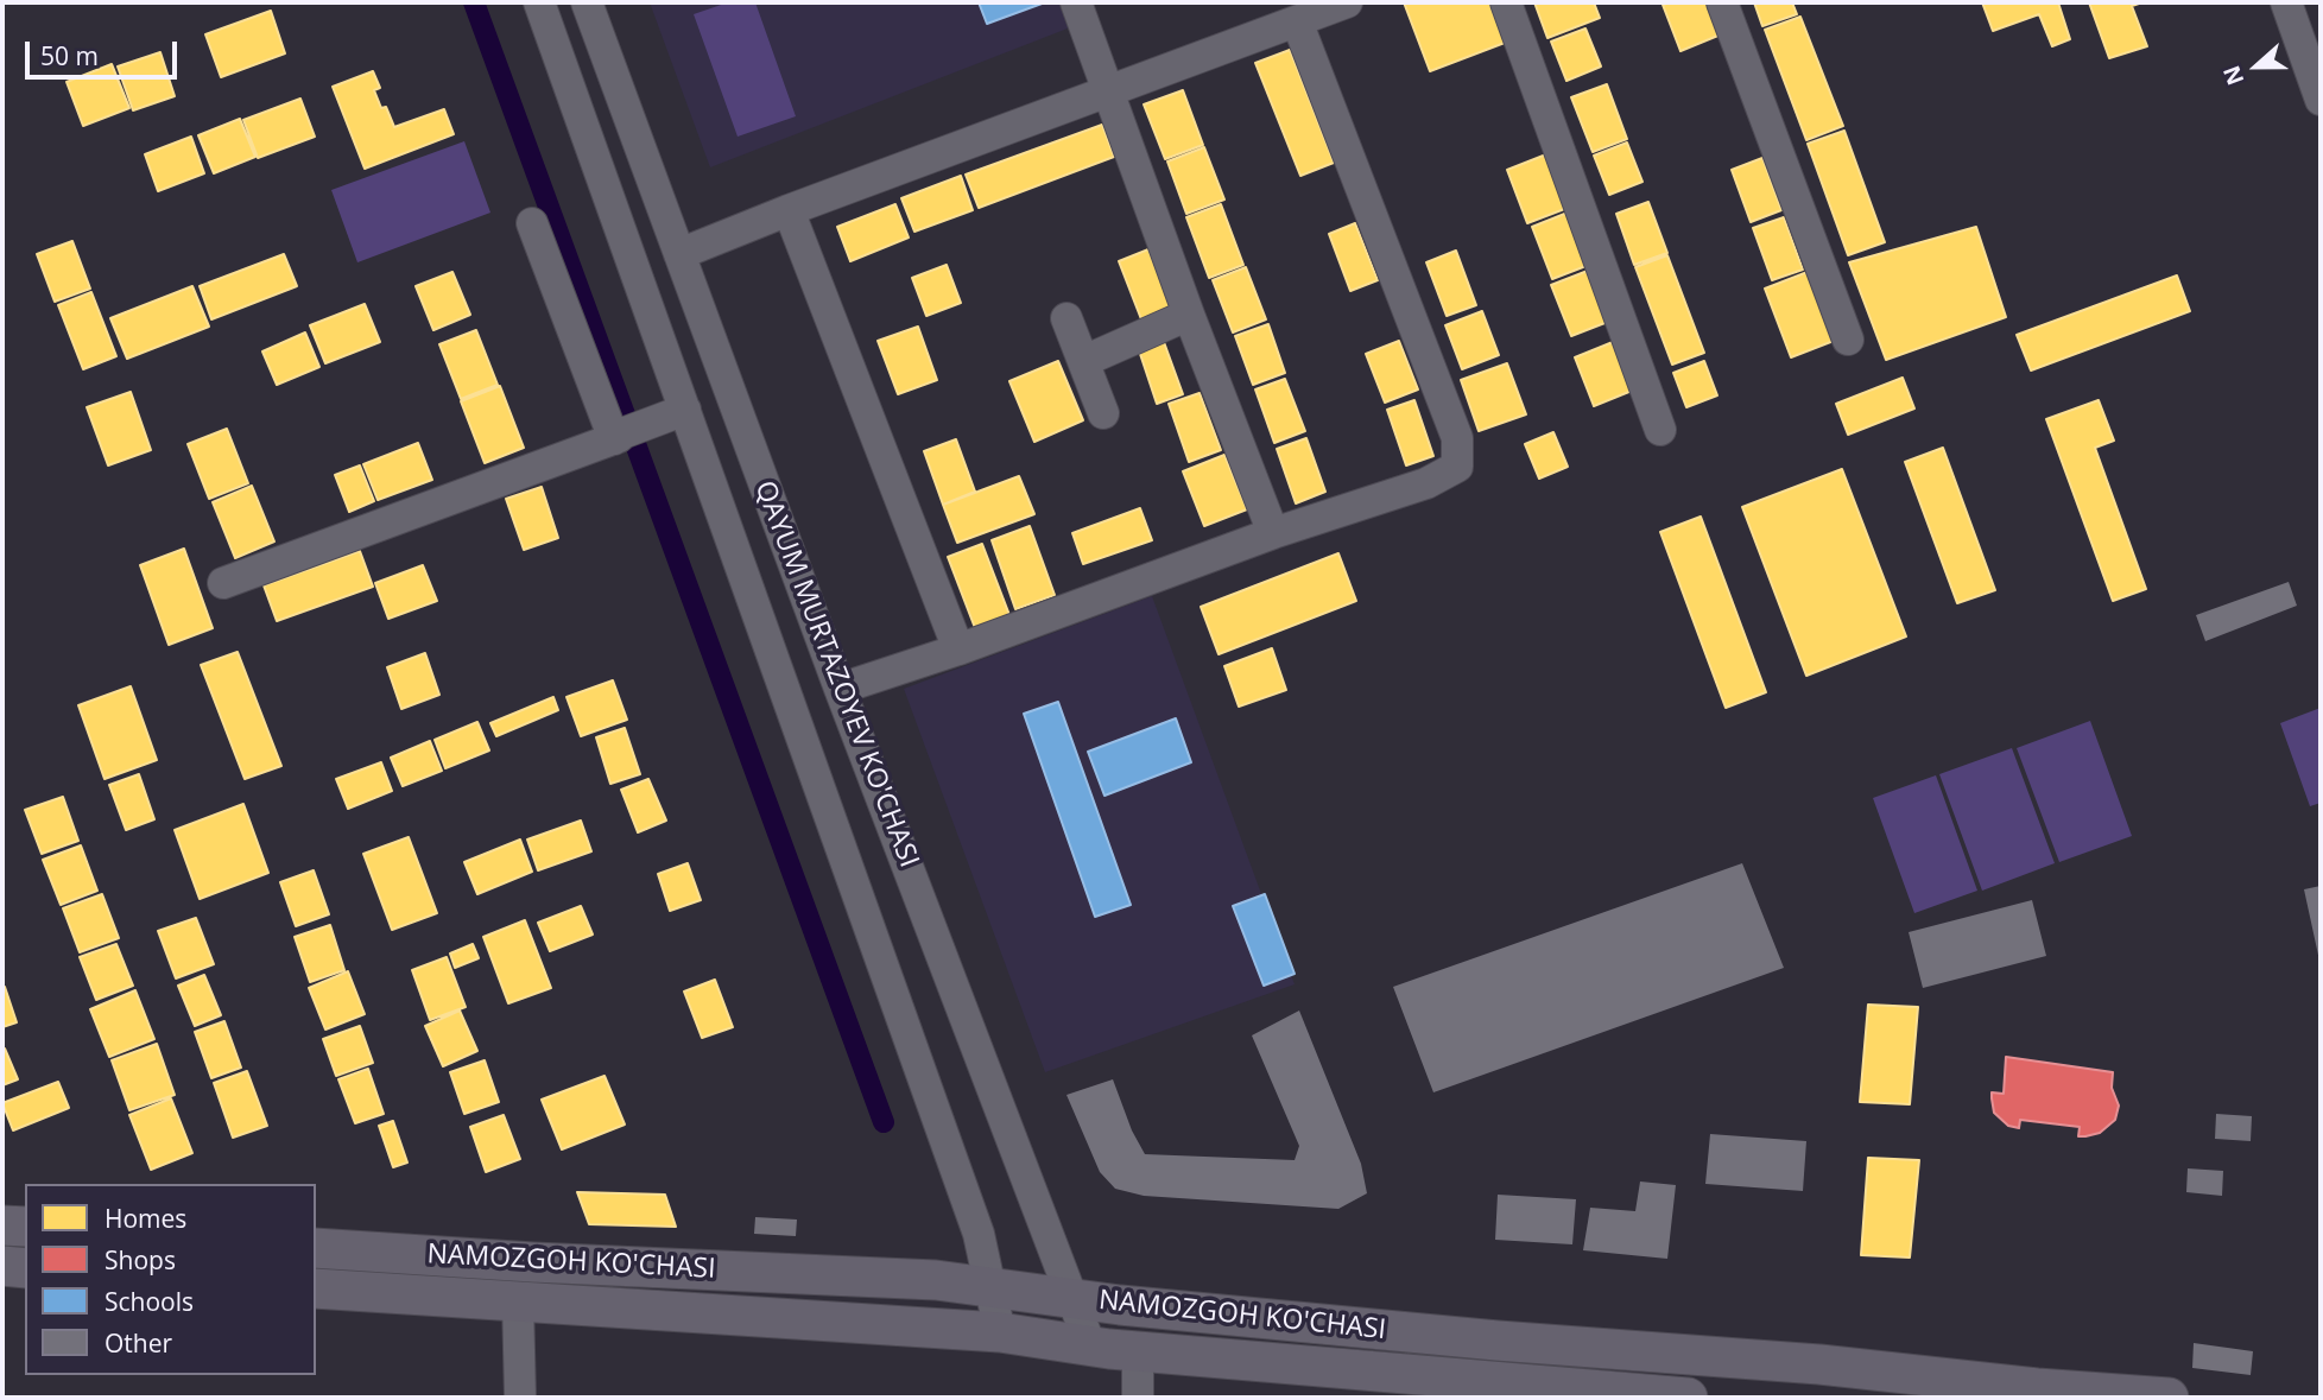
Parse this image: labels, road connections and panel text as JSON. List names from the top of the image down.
{
  "streets": {
    "main road": ["NAMOZGOH KO'CHASI"],
    "street": ["QAYUM MURTAZOYEV KO'CHASI"]
  },
  "crossings": [
    ["QAYUM MURTAZOYEV KO'CHASI", "NAMOZGOH KO'CHASI"]
  ],
  "legend": [
    "Homes",
    "Shops",
    "Schools",
    "Other"
  ],
  "scale_bar": "50 m",
  "north": "left"
}
